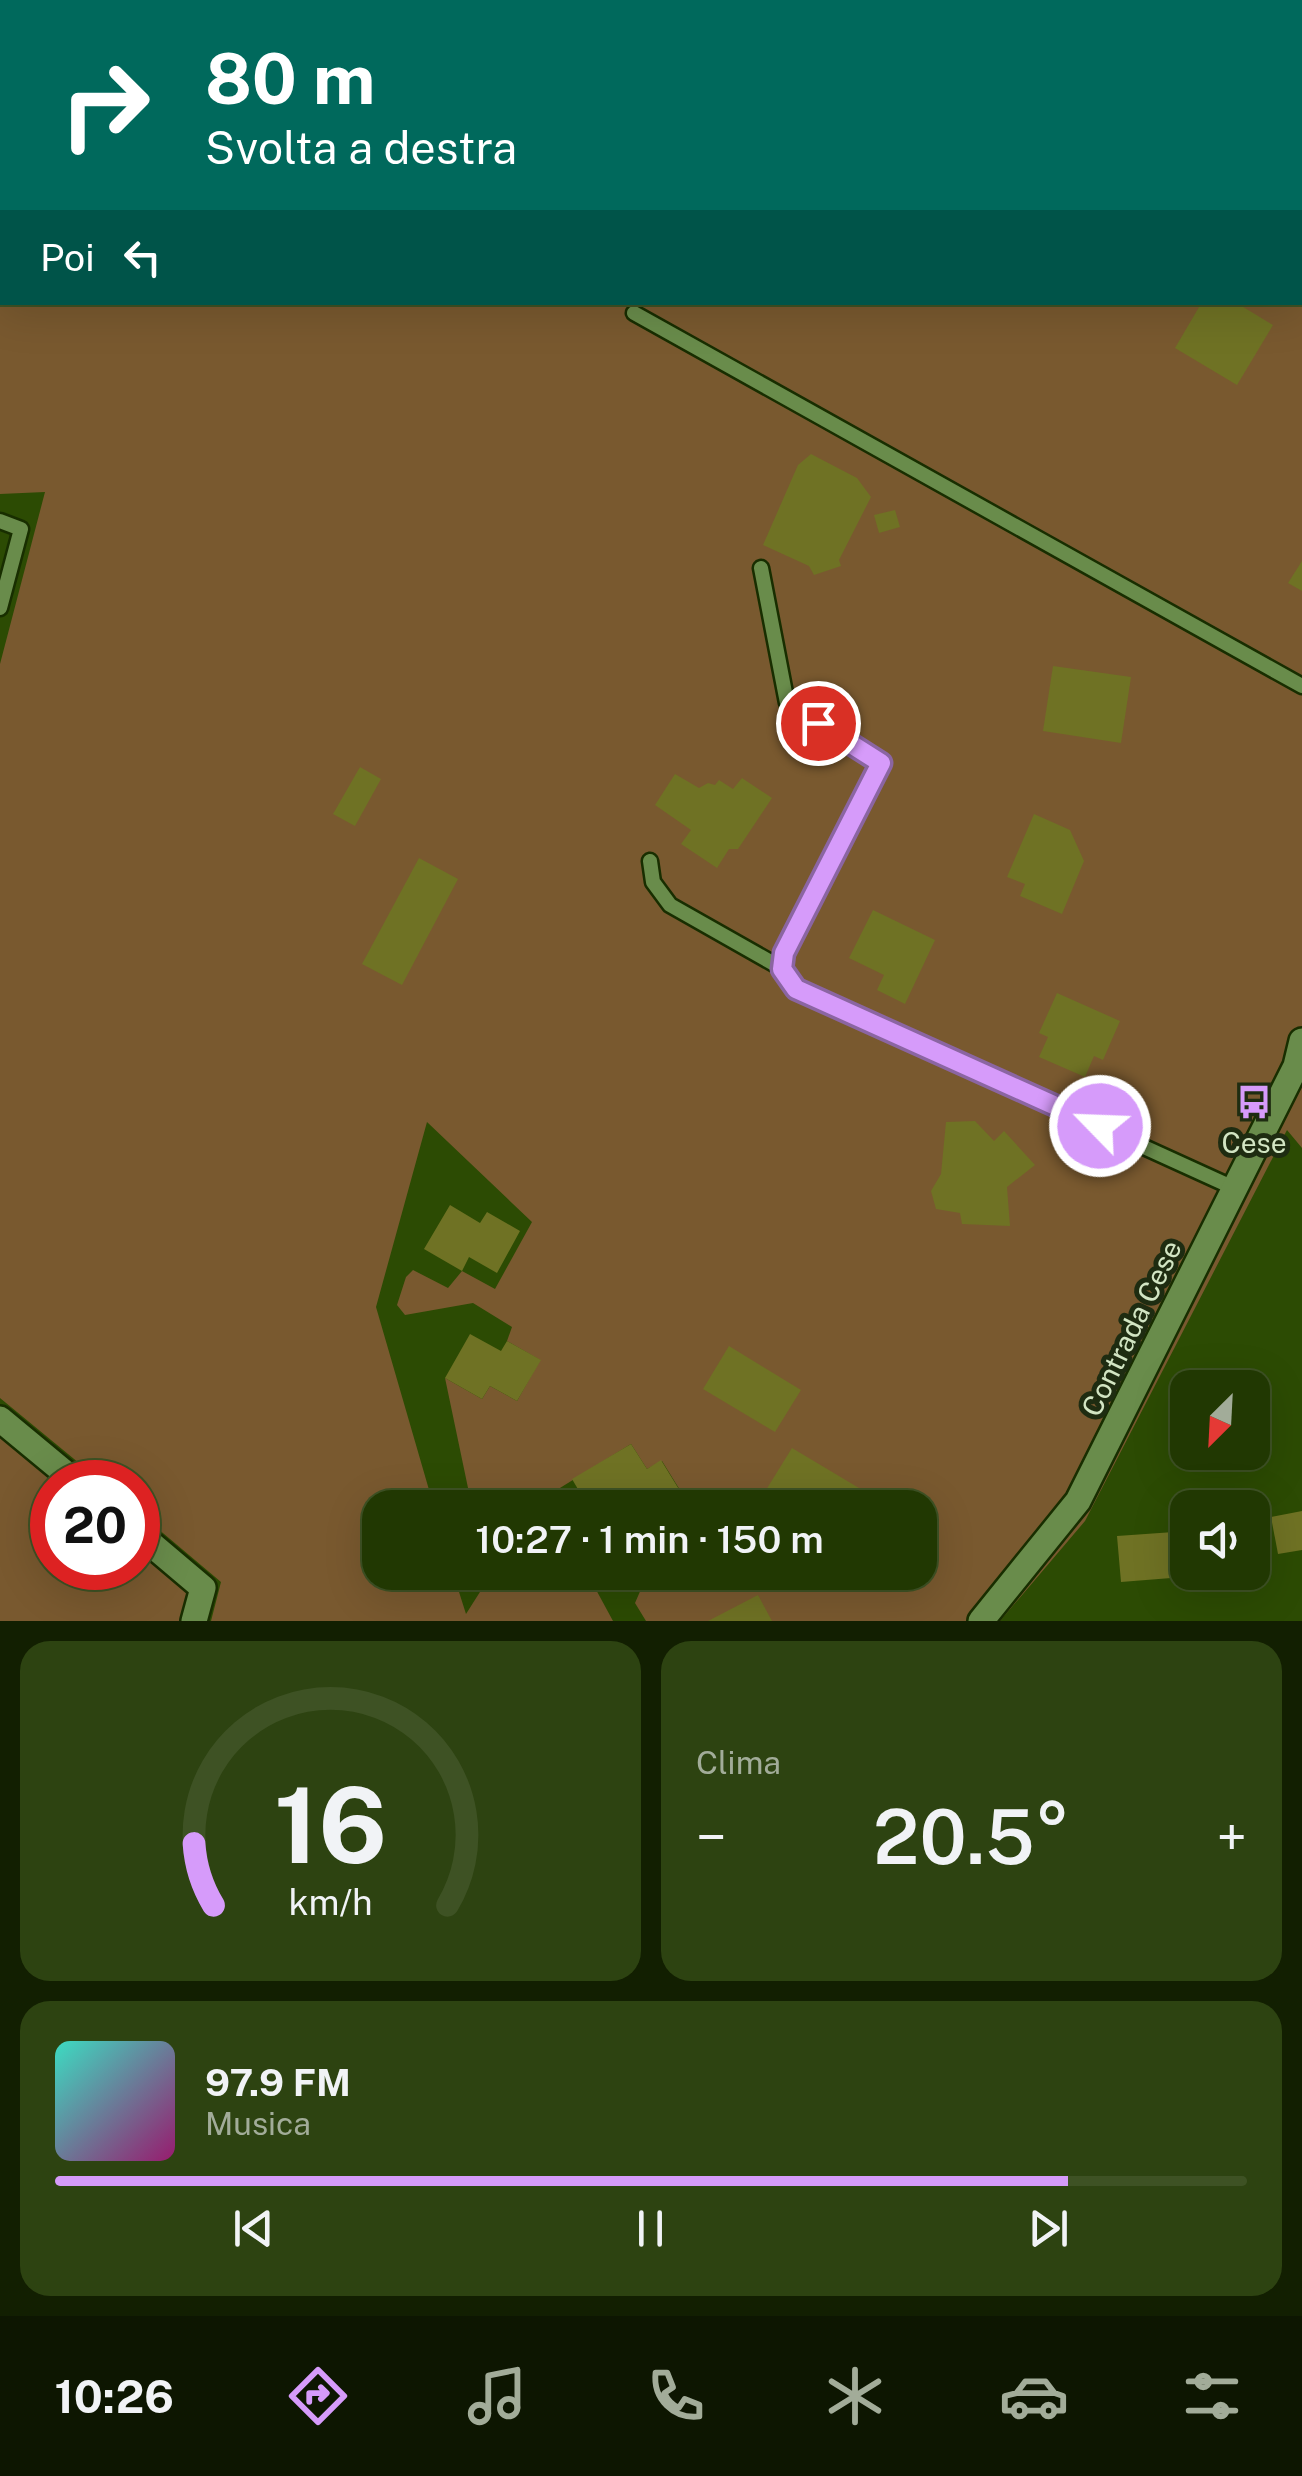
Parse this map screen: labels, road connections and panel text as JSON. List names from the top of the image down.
{
  "streets": {
    "street": ["Contrada Cese"]
  },
  "places": {
    "bus stop": ["Cese"]
  },
  "north": "bottom left",
  "page": {
    "turn": ["80 m", "Svolta a destra"],
    "then": "Poi",
    "limit": "20",
    "trip": "10:27 · 1 min · 150 m",
    "tile": "Clima",
    "heat": ["−", "20.5°", "+"],
    "song": ["97.9 FM", "Musica"],
    "tabs": "10:26",
    "gauge": ["16", "km/h"]
  }
}
